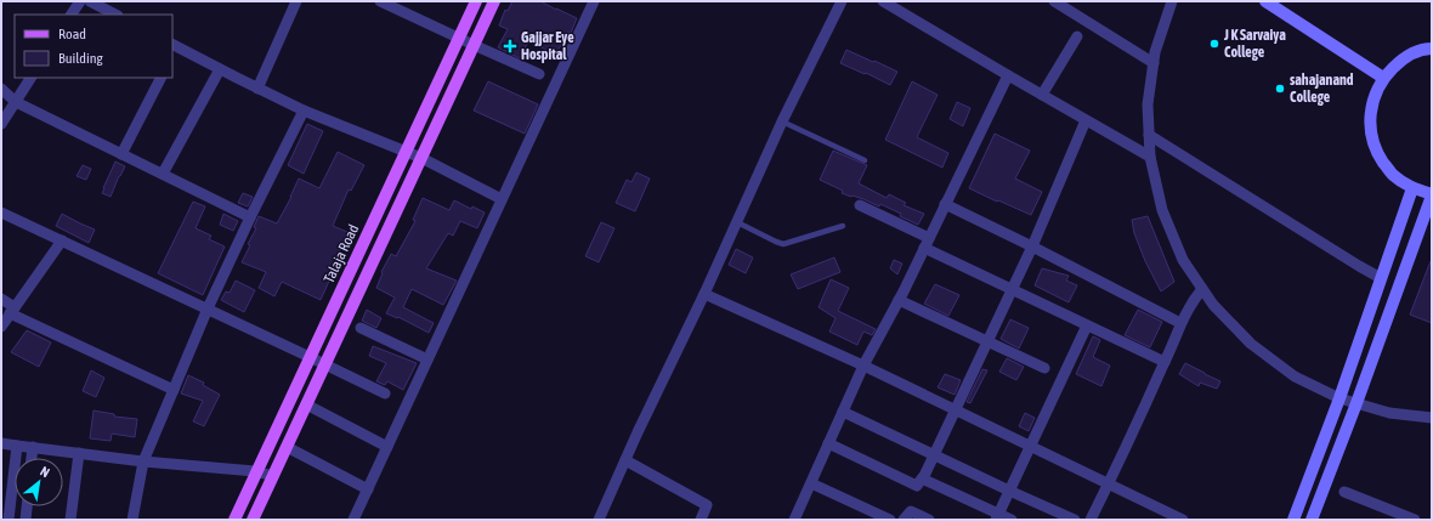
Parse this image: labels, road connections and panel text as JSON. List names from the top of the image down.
{
  "streets": {
    "main road": ["Talaja Road"]
  },
  "places": {
    "other": ["J K Sarvaiya College", "sahajanand College"],
    "health": ["Gajjar Eye Hospital"]
  },
  "legend": ["Road", "Building"],
  "north": "top right"
}
